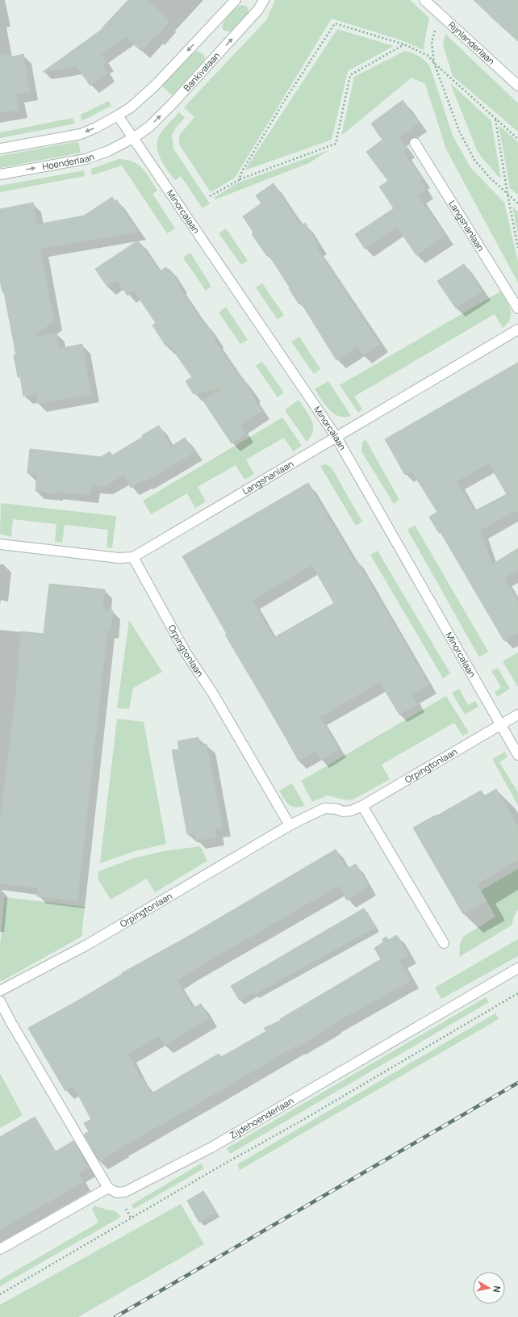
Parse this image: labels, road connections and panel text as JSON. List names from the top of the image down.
{
  "streets": {
    "street": [
      "Rijnlanderlaan",
      "Bankivalaan",
      "Hoenderlaan",
      "Minorcalaan",
      "Langshanlaan",
      "Orpingtonlaan",
      "Zijdehoenderlaan"
    ]
  },
  "crossings": [
    ["Bankivalaan", "Hoenderlaan"],
    ["Bankivalaan", "Minorcalaan"],
    ["Hoenderlaan", "Minorcalaan"],
    ["Minorcalaan", "Langshanlaan"],
    ["Minorcalaan", "Orpingtonlaan"],
    ["Langshanlaan", "Orpingtonlaan"]
  ],
  "north": "right"
}
